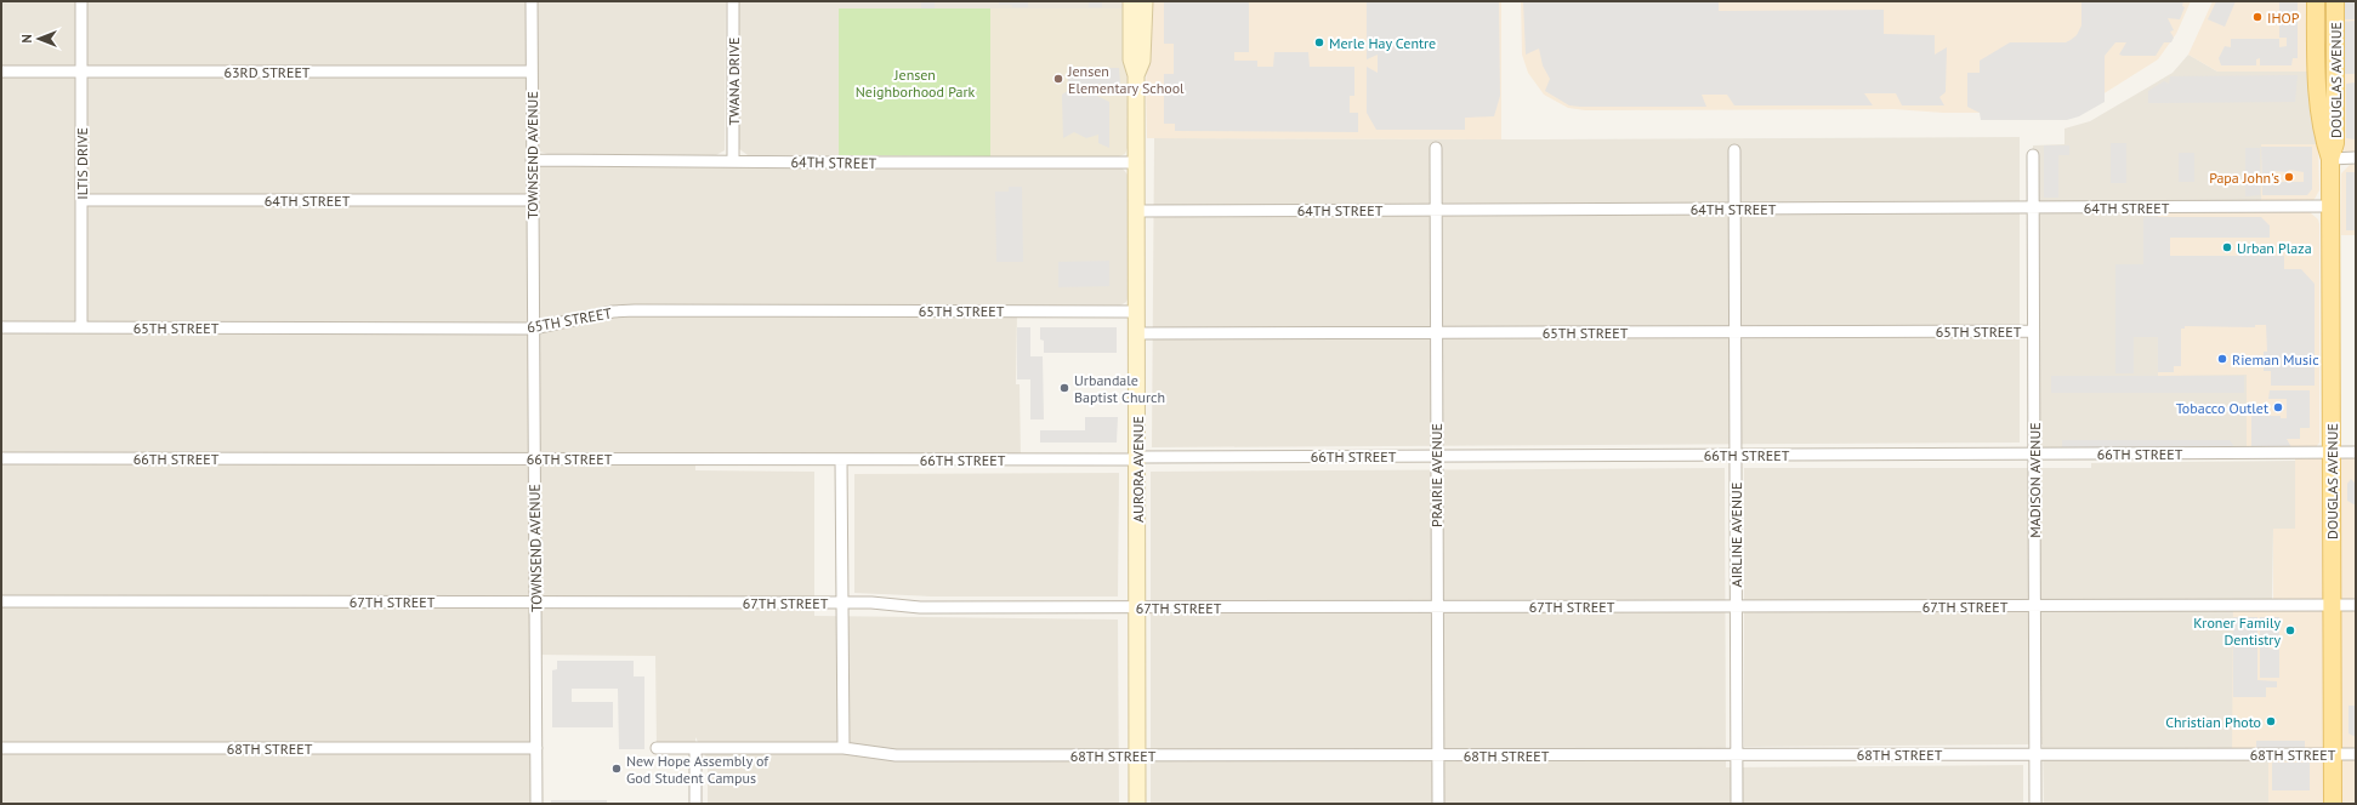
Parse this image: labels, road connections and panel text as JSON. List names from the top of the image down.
{
  "streets": {
    "main road": ["DOUGLAS AVENUE"],
    "street": [
      "63RD STREET",
      "TWANA DRIVE",
      "TOWNSEND AVENUE",
      "64TH STREET",
      "ILTIS DRIVE",
      "65TH STREET",
      "66TH STREET",
      "AURORA AVENUE",
      "PRAIRIE AVENUE",
      "MADISON AVENUE",
      "AIRLINE AVENUE",
      "67TH STREET",
      "68TH STREET"
    ]
  },
  "crossings": [
    ["63RD STREET", "TOWNSEND AVENUE"],
    ["63RD STREET", "ILTIS DRIVE"],
    ["DOUGLAS AVENUE", "64TH STREET"],
    ["DOUGLAS AVENUE", "66TH STREET"],
    ["DOUGLAS AVENUE", "67TH STREET"],
    ["DOUGLAS AVENUE", "68TH STREET"],
    ["TWANA DRIVE", "64TH STREET"],
    ["TOWNSEND AVENUE", "64TH STREET"],
    ["TOWNSEND AVENUE", "65TH STREET"],
    ["TOWNSEND AVENUE", "66TH STREET"],
    ["TOWNSEND AVENUE", "67TH STREET"],
    ["TOWNSEND AVENUE", "68TH STREET"],
    ["64TH STREET", "ILTIS DRIVE"],
    ["64TH STREET", "AURORA AVENUE"],
    ["64TH STREET", "PRAIRIE AVENUE"],
    ["64TH STREET", "MADISON AVENUE"],
    ["64TH STREET", "AIRLINE AVENUE"],
    ["ILTIS DRIVE", "65TH STREET"],
    ["65TH STREET", "AURORA AVENUE"],
    ["65TH STREET", "PRAIRIE AVENUE"],
    ["65TH STREET", "MADISON AVENUE"],
    ["65TH STREET", "AIRLINE AVENUE"],
    ["66TH STREET", "AURORA AVENUE"],
    ["66TH STREET", "PRAIRIE AVENUE"],
    ["66TH STREET", "MADISON AVENUE"],
    ["66TH STREET", "AIRLINE AVENUE"],
    ["AURORA AVENUE", "67TH STREET"],
    ["AURORA AVENUE", "68TH STREET"],
    ["PRAIRIE AVENUE", "67TH STREET"],
    ["PRAIRIE AVENUE", "68TH STREET"],
    ["MADISON AVENUE", "67TH STREET"],
    ["MADISON AVENUE", "68TH STREET"],
    ["AIRLINE AVENUE", "67TH STREET"],
    ["AIRLINE AVENUE", "68TH STREET"]
  ],
  "parks": ["Jensen Neighborhood Park"],
  "places": [
    "IHOP",
    "Merle Hay Centre",
    "Jensen Elementary School",
    "Papa John's",
    "Urban Plaza",
    "Rieman Music",
    "Urbandale Baptist Church",
    "Tobacco Outlet",
    "Kroner Family Dentistry",
    "Christian Photo",
    "New Hope Assembly of God Student Campus"
  ],
  "north": "left"
}
